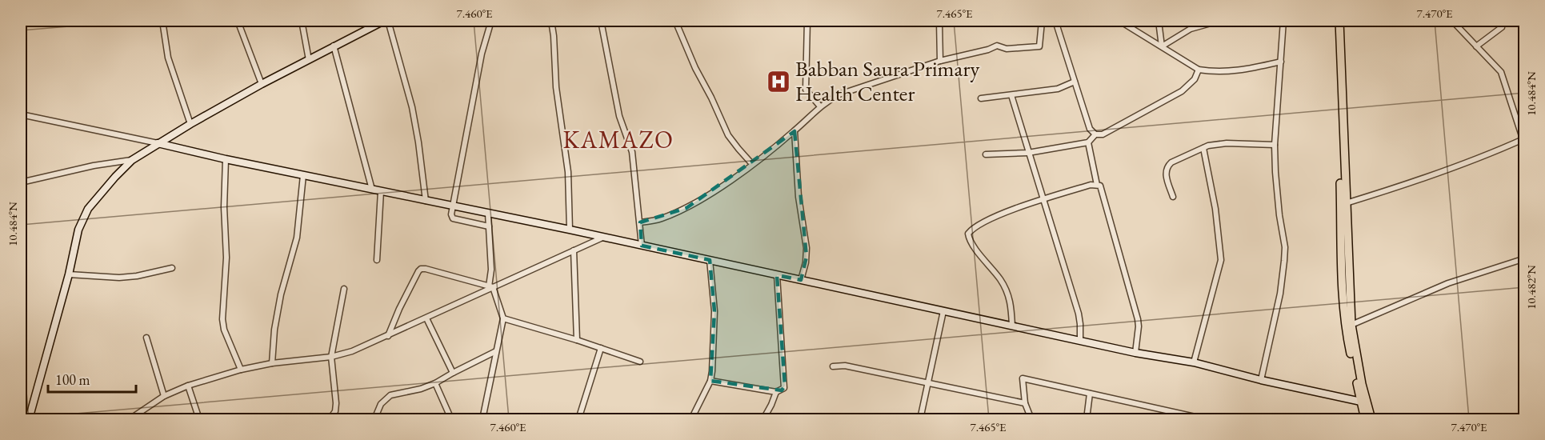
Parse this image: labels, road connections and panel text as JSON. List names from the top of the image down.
{
  "districts": ["KAMAZO"],
  "places": {
    "hospital": ["Babban Saura Primary Health Center"]
  },
  "scale_bar": "100 m",
  "coordinates": [
    "7.460°E",
    "7.465°E",
    "7.470°E",
    "10.484°N",
    "10.482°N"
  ]
}
